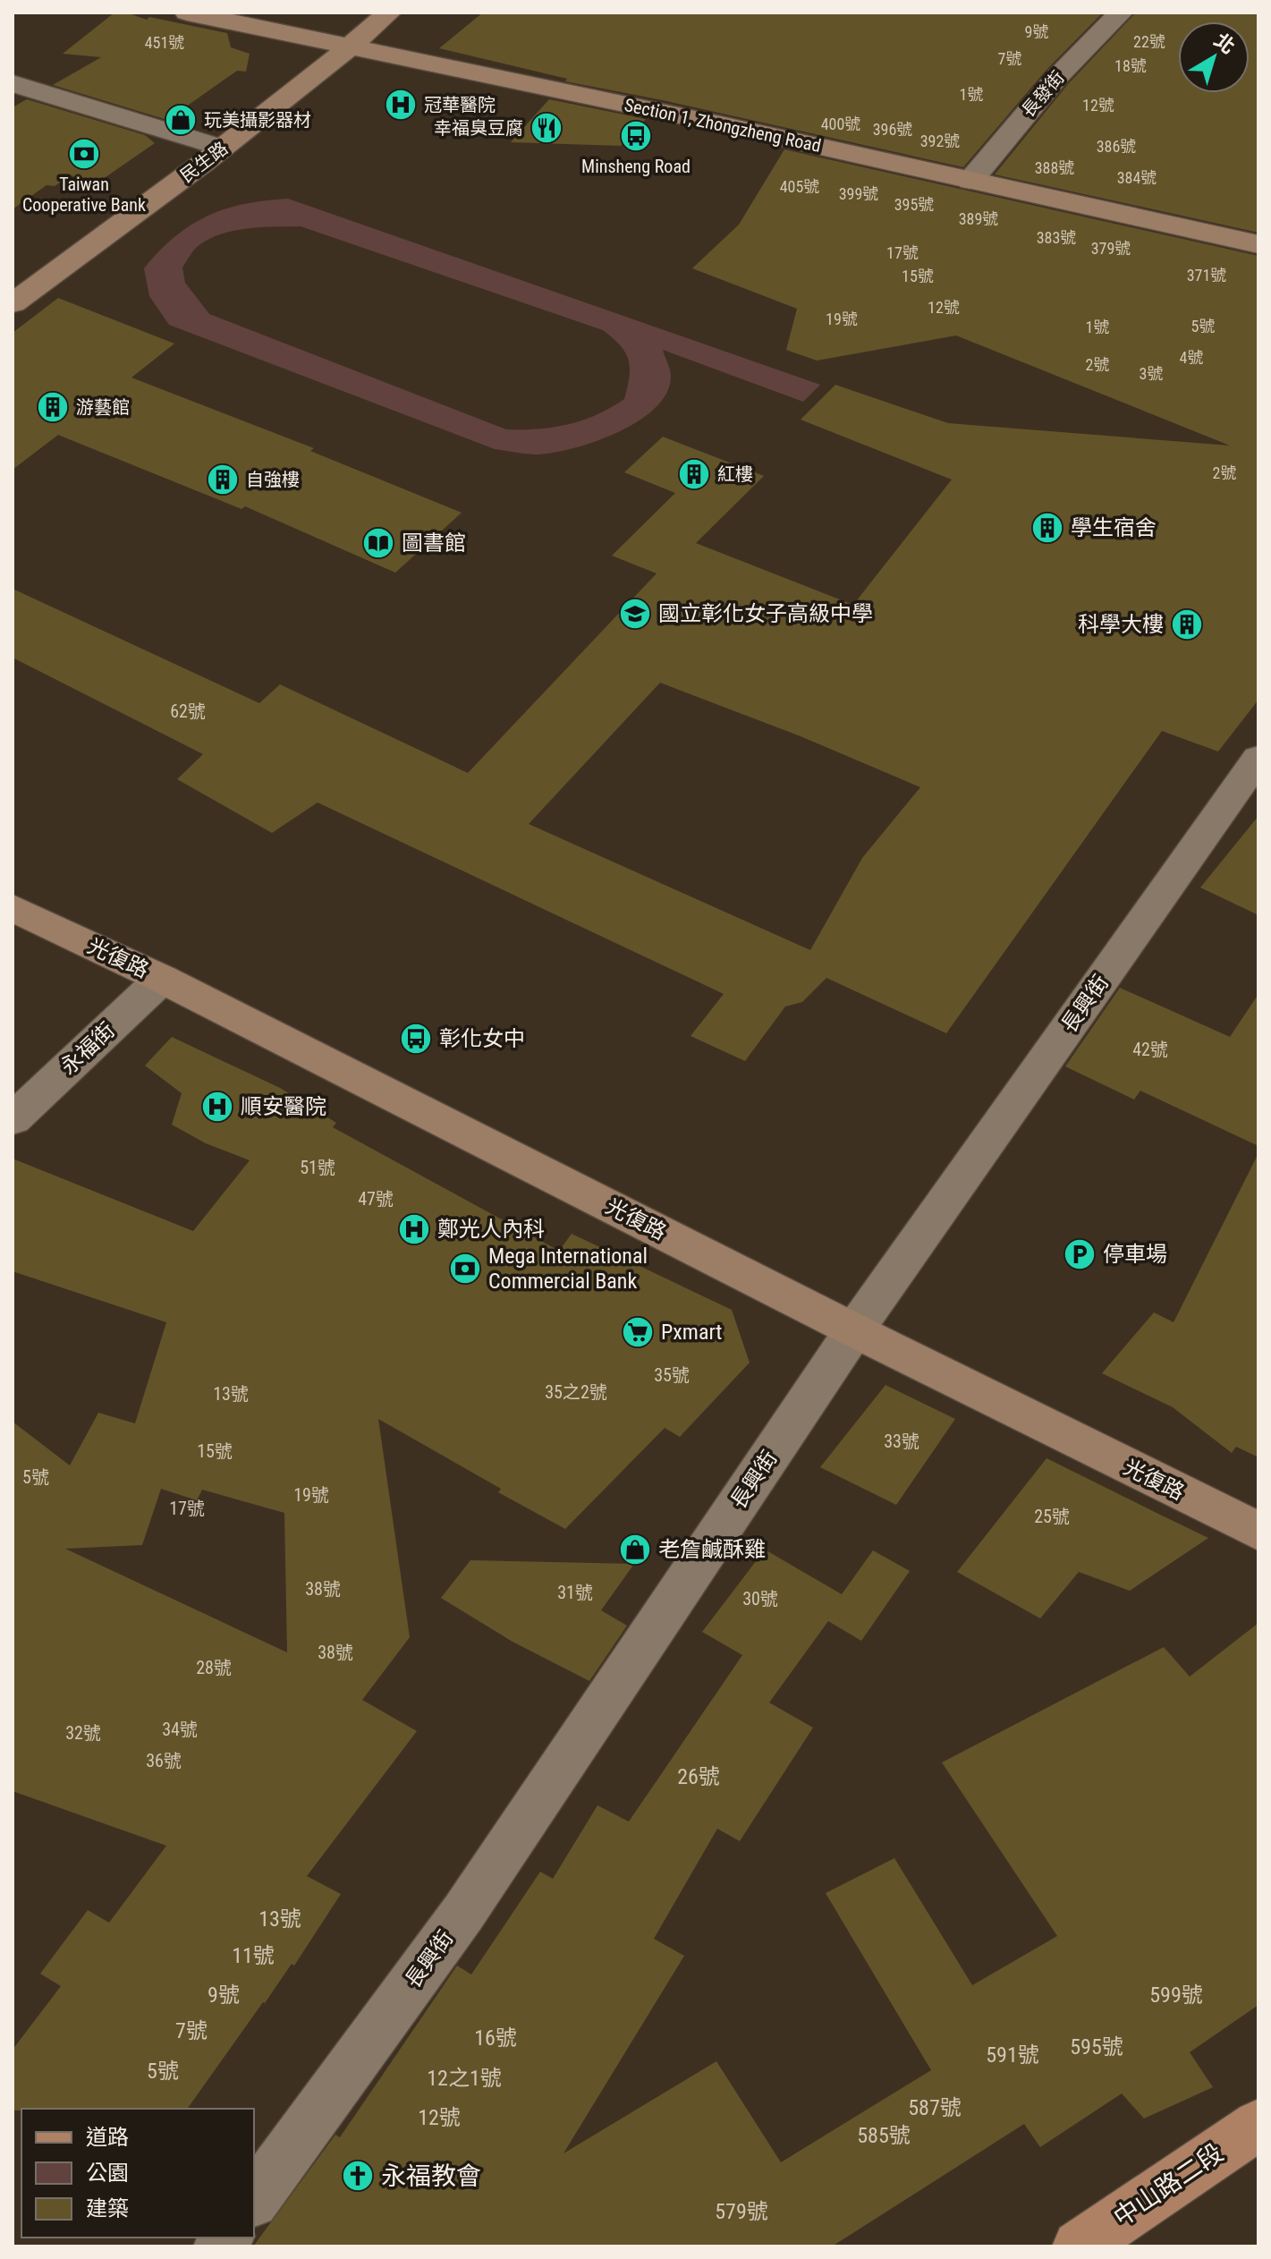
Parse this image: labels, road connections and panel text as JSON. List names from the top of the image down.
{
  "streets": {
    "main road": ["中山路二段"],
    "street": [
      "長發街",
      "Section 1, Zhongzheng Road",
      "民生路",
      "光復路",
      "長興街",
      "永福街"
    ]
  },
  "crossings": [
    ["長發街", "Section 1, Zhongzheng Road"],
    ["Section 1, Zhongzheng Road", "民生路"],
    ["光復路", "長興街"],
    ["光復路", "永福街"]
  ],
  "places": {
    "hospital": ["冠華醫院", "順安醫院", "鄭光人內科"],
    "shop": ["玩美攝影器材", "老詹鹹酥雞"],
    "restaurant": ["幸福臭豆腐"],
    "bus stop": ["Minsheng Road", "彰化女中"],
    "bank": ["Taiwan Cooperative Bank", "Mega International Commercial Bank"],
    "building": [
      "游藝館",
      "紅樓",
      "自強樓",
      "學生宿舍",
      "科學大樓"
    ],
    "library": ["圖書館"],
    "school or university": ["國立彰化女子高級中學"],
    "parking": ["停車場"],
    "supermarket": ["Pxmart"],
    "church": ["永福教會"]
  },
  "house_numbers": [
    "9號",
    "22號",
    "451號",
    "7號",
    "18號",
    "1號",
    "12號",
    "400號",
    "396號",
    "392號",
    "386號",
    "388號",
    "384號",
    "405號",
    "399號",
    "395號",
    "389號",
    "383號",
    "379號",
    "17號",
    "371號",
    "15號",
    "12號",
    "19號",
    "5號",
    "1號",
    "4號",
    "2號",
    "3號",
    "2號",
    "62號",
    "42號",
    "51號",
    "47號",
    "35號",
    "35之2號",
    "13號",
    "33號",
    "15號",
    "5號",
    "19號",
    "17號",
    "25號",
    "38號",
    "31號",
    "30號",
    "38號",
    "28號",
    "34號",
    "32號",
    "36號",
    "26號",
    "13號",
    "11號",
    "9號",
    "599號",
    "7號",
    "16號",
    "595號",
    "591號",
    "5號",
    "12之1號",
    "587號",
    "12號",
    "585號",
    "579號"
  ],
  "legend": ["道路", "公園", "建築"],
  "north": "top right"
}
